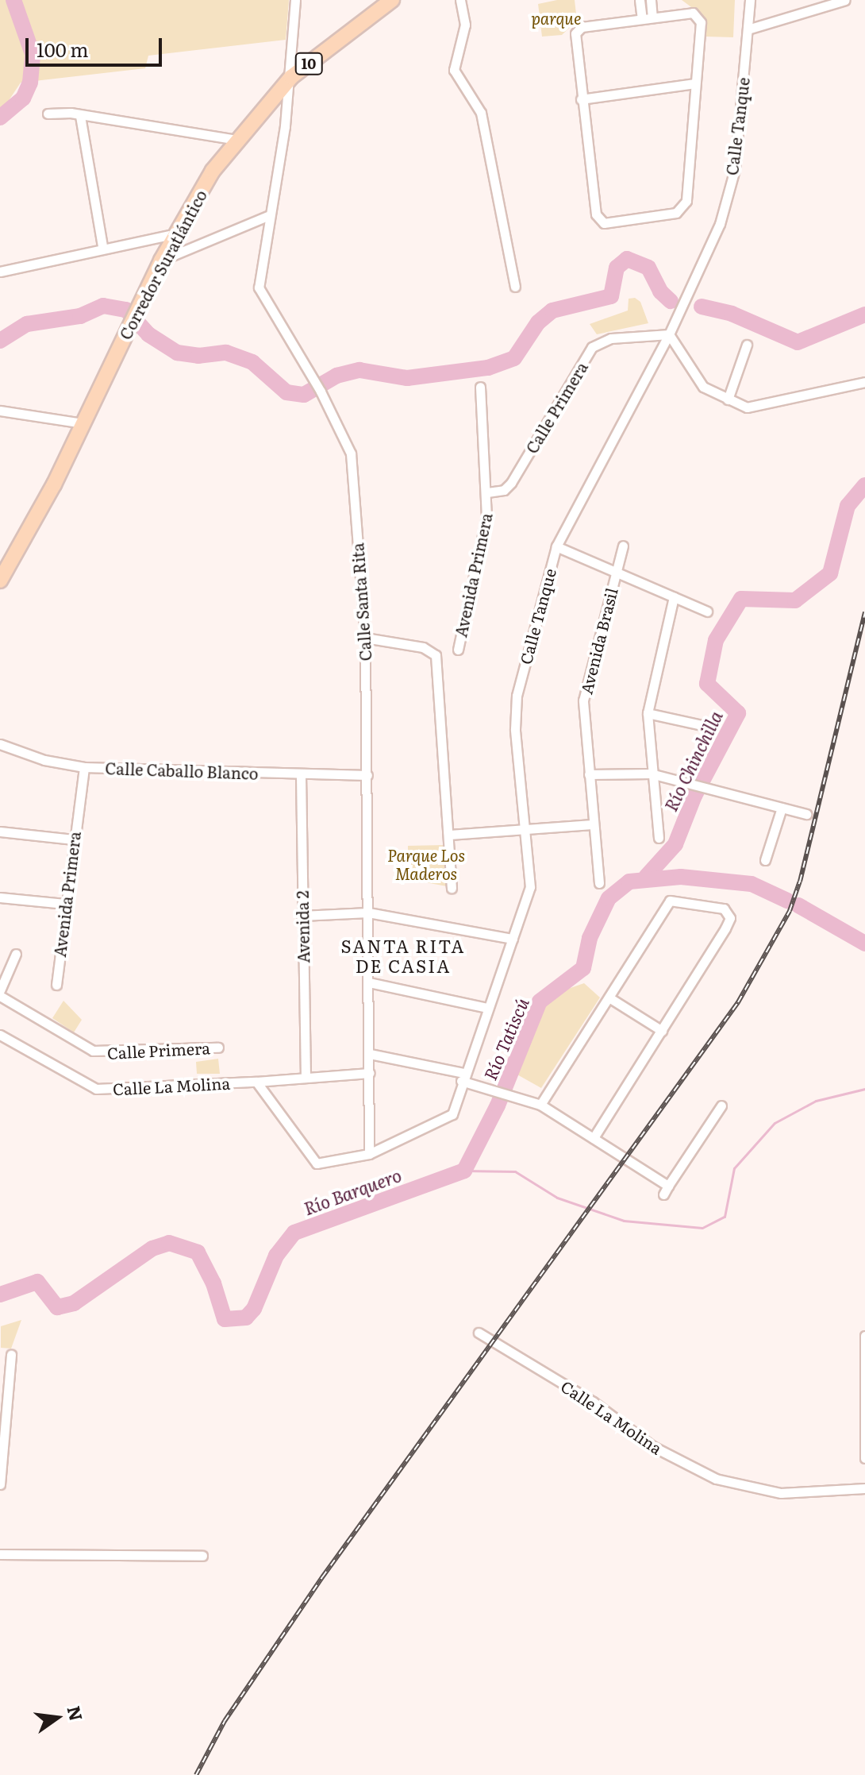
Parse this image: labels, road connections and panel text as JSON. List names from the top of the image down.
{
  "streets": {
    "main road": ["10", "Corredor Suratlántico"],
    "street": [
      "Calle Tanque",
      "Calle Primera",
      "Avenida Primera",
      "Calle Santa Rita",
      "Avenida Brasil",
      "Calle Caballo Blanco",
      "Avenida 2",
      "Calle La Molina"
    ]
  },
  "crossings": [
    ["Calle Tanque", "Calle Primera"],
    ["Calle Tanque", "Calle Santa Rita"],
    ["Calle Tanque", "Calle La Molina"],
    ["Corredor Suratlántico", "Calle Santa Rita"],
    ["Calle Primera", "Avenida Primera"],
    ["Avenida Primera", "Calle Caballo Blanco"],
    ["Calle Santa Rita", "Calle Caballo Blanco"],
    ["Calle Santa Rita", "Calle La Molina"],
    ["Calle Caballo Blanco", "Avenida 2"],
    ["Avenida 2", "Calle La Molina"]
  ],
  "districts": ["SANTA RITA DE CASIA"],
  "water": ["Río Chinchilla", "Río Tatiscú", "Río Barquero"],
  "parks": ["parque", "Parque Los Maderos"],
  "scale_bar": "100 m",
  "north": "right"
}
